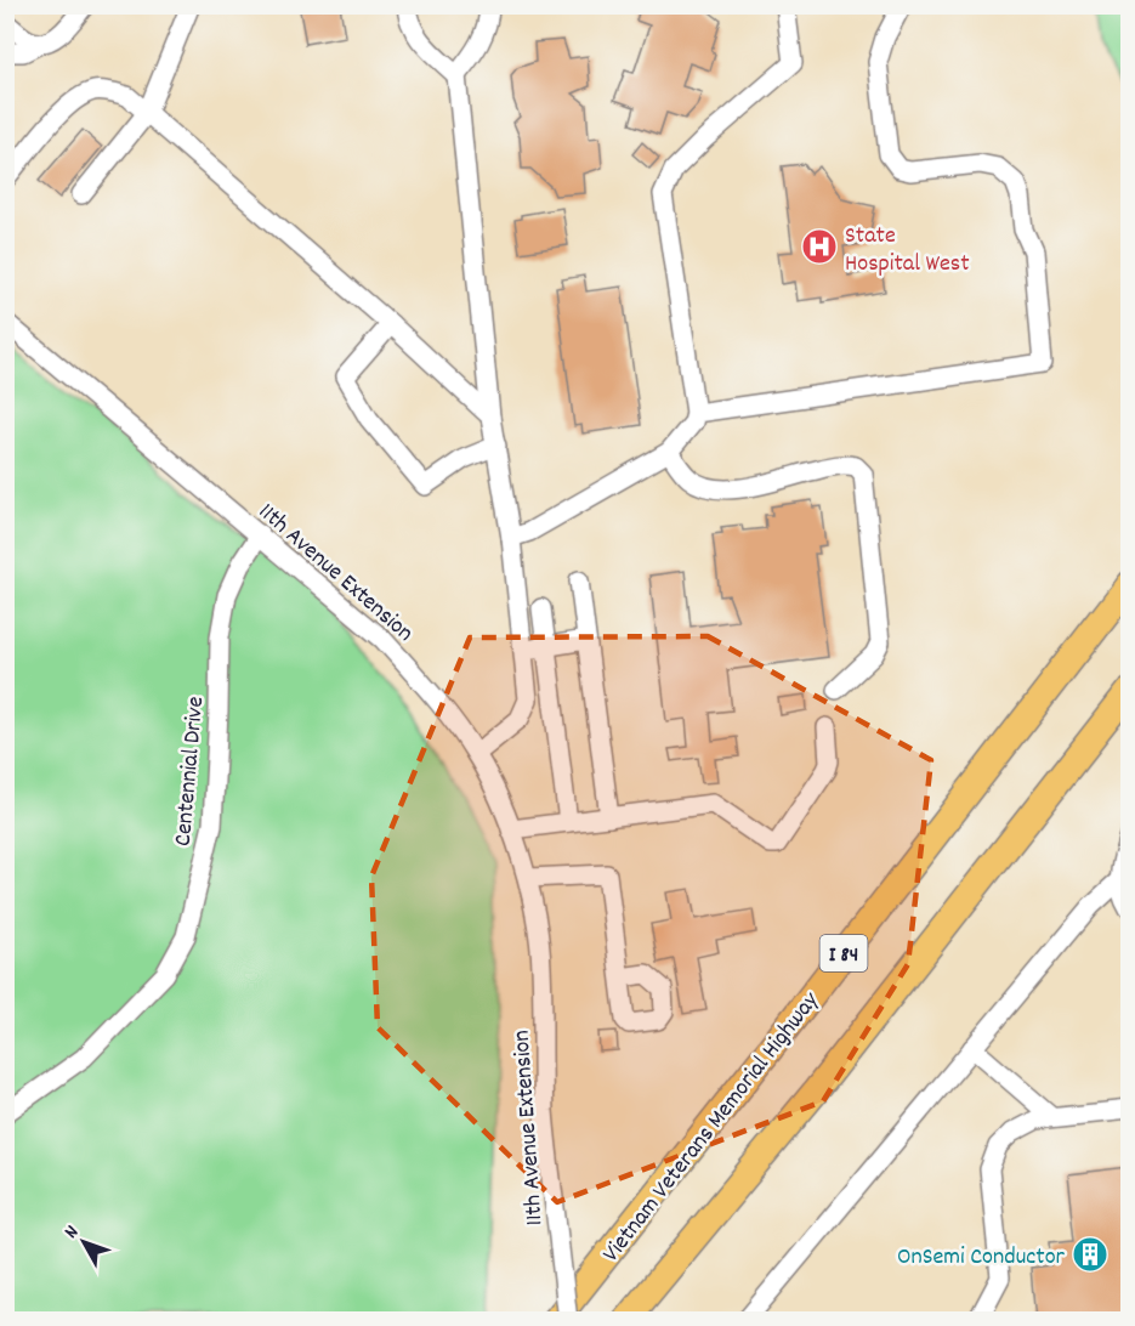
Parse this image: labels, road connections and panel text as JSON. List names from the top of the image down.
{
  "streets": {
    "highway": ["I 84", "Vietnam Veterans Memorial Highway"],
    "street": ["11th Avenue Extension", "Centennial Drive"]
  },
  "crossings": [
    ["11th Avenue Extension", "Centennial Drive"]
  ],
  "places": {
    "hospital": ["State Hospital West"],
    "building": ["OnSemi Conductor"]
  },
  "north": "top left"
}
